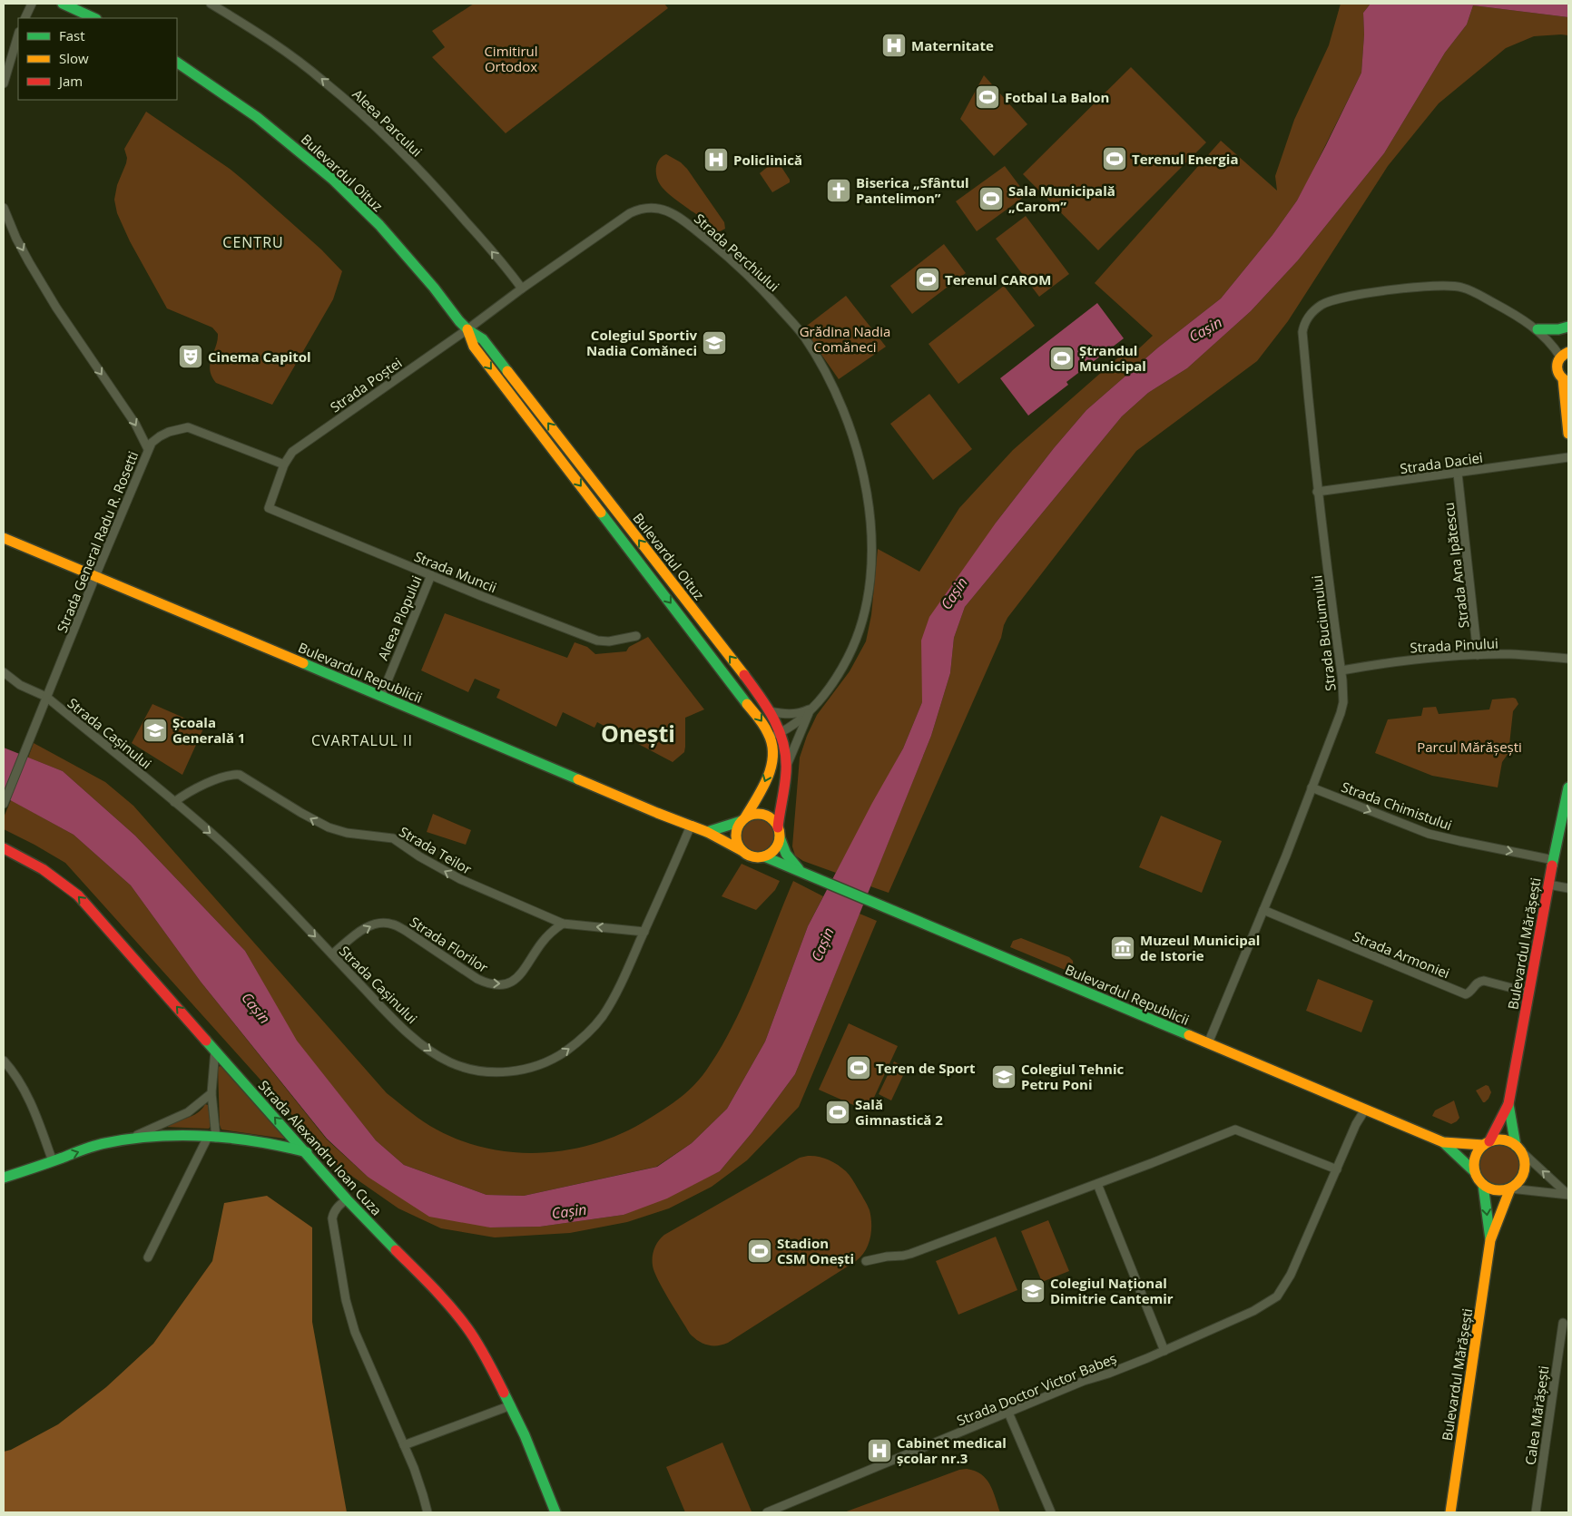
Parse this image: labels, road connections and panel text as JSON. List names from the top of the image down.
{
  "streets": {
    "main road": [
      "Bulevardul Oituz",
      "Bulevardul Republicii",
      "Bulevardul Mărășești",
      "Strada Alexandru Ioan Cuza"
    ],
    "street": [
      "Aleea Parcului",
      "Strada Perchiului",
      "Strada Poștei",
      "Strada Daciei",
      "Strada General Radu R. Rosetti",
      "Strada Ana Ipătescu",
      "Strada Muncii",
      "Aleea Plopului",
      "Strada Buciumului",
      "Strada Pinului",
      "Strada Cașinului",
      "Strada Chimistului",
      "Strada Teilor",
      "Strada Florilor",
      "Strada Armoniei",
      "Strada Doctor Victor Babeș",
      "Calea Mărășești"
    ]
  },
  "crossings": [
    ["Aleea Parcului", "Strada Perchiului"],
    ["Bulevardul Oituz", "Strada Perchiului"],
    ["Bulevardul Oituz", "Strada Poștei"],
    ["Bulevardul Oituz", "Bulevardul Republicii"],
    ["Strada Perchiului", "Strada Poștei"],
    ["Strada Poștei", "Strada Muncii"],
    ["Strada Daciei", "Strada Ana Ipătescu"],
    ["Strada Daciei", "Strada Buciumului"],
    ["Strada General Radu R. Rosetti", "Bulevardul Republicii"],
    ["Strada General Radu R. Rosetti", "Strada Cașinului"],
    ["Strada Ana Ipătescu", "Strada Pinului"],
    ["Strada Muncii", "Aleea Plopului"],
    ["Aleea Plopului", "Bulevardul Republicii"],
    ["Strada Buciumului", "Strada Pinului"],
    ["Strada Buciumului", "Bulevardul Republicii"],
    ["Strada Buciumului", "Strada Chimistului"],
    ["Strada Buciumului", "Strada Armoniei"],
    ["Bulevardul Republicii", "Strada Cașinului"],
    ["Bulevardul Republicii", "Strada Doctor Victor Babeș"],
    ["Strada Cașinului", "Strada Teilor"],
    ["Strada Cașinului", "Strada Florilor"],
    ["Strada Chimistului", "Bulevardul Mărășești"],
    ["Strada Teilor", "Strada Florilor"],
    ["Bulevardul Mărășești", "Strada Armoniei"]
  ],
  "one_way": [
    "Aleea Parcului",
    "Strada General Radu R. Rosetti",
    "Strada Chimistului",
    "Strada Teilor",
    "Strada Florilor",
    "Strada Alexandru Ioan Cuza"
  ],
  "districts": ["CENTRU", "Onești", "CVARTALUL II"],
  "water": ["Cașin"],
  "parks": ["Cimitirul Ortodox", "Grădina Nadia Comăneci", "Parcul Mărășești"],
  "places": {
    "hospital": ["Maternitate", "Policlinică", "Cabinet medical școlar nr.3"],
    "sports": [
      "Fotbal La Balon",
      "Terenul Energia",
      "Sala Municipală „Carom”",
      "Terenul CAROM",
      "Ștrandul Municipal",
      "Teren de Sport",
      "Sală Gimnastică 2",
      "Stadion CSM Onești"
    ],
    "church": ["Biserica „Sfântul Pantelimon”"],
    "school or university": [
      "Colegiul Sportiv Nadia Comăneci",
      "Școala Generală 1",
      "Colegiul Tehnic Petru Poni",
      "Colegiul Național Dimitrie Cantemir"
    ],
    "theatre": ["Cinema Capitol"],
    "museum": ["Muzeul Municipal de Istorie"]
  },
  "legend": ["Fast", "Slow", "Jam"]
}
